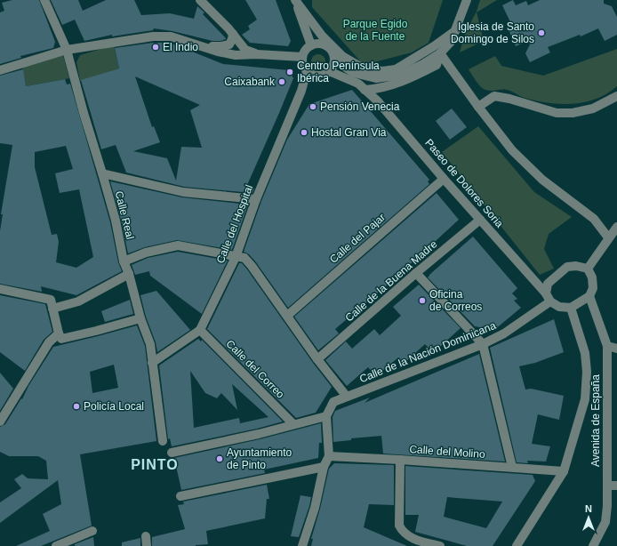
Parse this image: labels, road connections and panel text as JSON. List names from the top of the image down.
{
  "streets": {
    "street": [
      "Paseo de Dolores Soria",
      "Calle Real",
      "Calle del Hospital",
      "Calle del Pajar",
      "Calle de la Buena Madre",
      "Calle de la Nación Dominicana",
      "Calle del Correo",
      "Avenida de España",
      "Calle del Molino"
    ]
  },
  "crossings": [
    ["Paseo de Dolores Soria", "Calle del Hospital"],
    ["Paseo de Dolores Soria", "Calle del Pajar"],
    ["Paseo de Dolores Soria", "Calle de la Buena Madre"],
    ["Paseo de Dolores Soria", "Calle de la Nación Dominicana"],
    ["Paseo de Dolores Soria", "Avenida de España"],
    ["Calle Real", "Calle del Hospital"],
    ["Calle del Hospital", "Calle del Correo"],
    ["Calle de la Nación Dominicana", "Avenida de España"],
    ["Avenida de España", "Calle del Molino"]
  ],
  "districts": ["PINTO"],
  "parks": ["Parque Egido de la Fuente"],
  "places": [
    "Iglesia de Santo Domingo de Silos",
    "El Indio",
    "Centro Península Ibérica",
    "Caixabank",
    "Pensión Venecia",
    "Hostal Gran Via",
    "Oficina de Correos",
    "Policía Local",
    "Ayuntamiento de Pinto"
  ],
  "north": "top"
}
